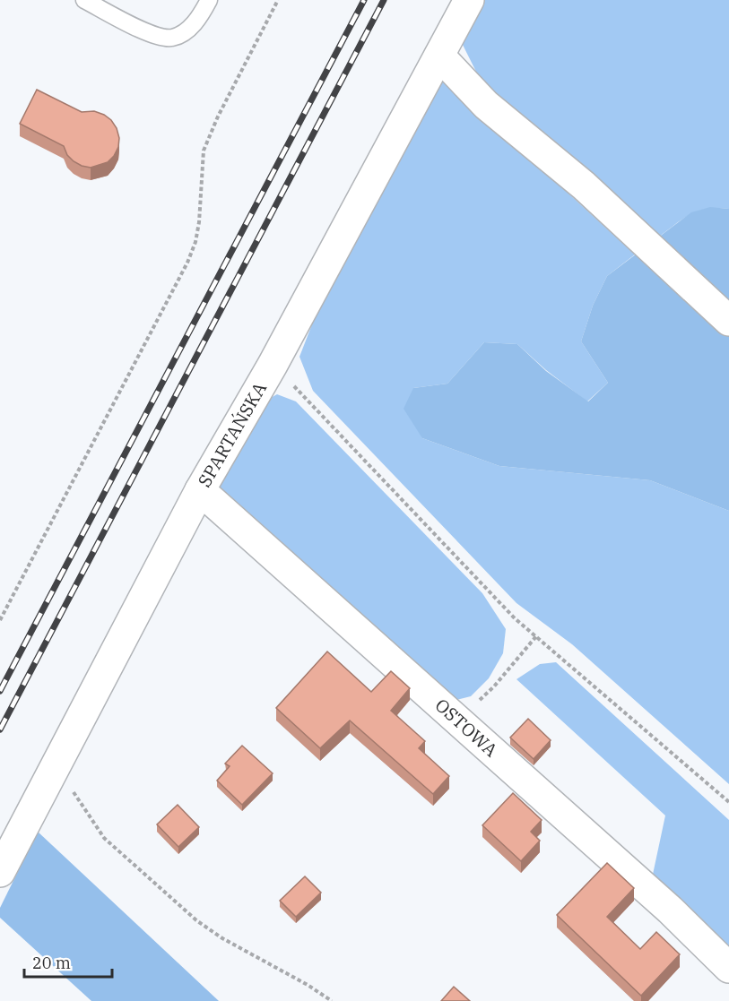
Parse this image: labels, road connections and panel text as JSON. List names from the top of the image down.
{
  "streets": {
    "street": ["SPARTAŃSKA", "OSTOWA"]
  },
  "crossings": [
    ["SPARTAŃSKA", "OSTOWA"]
  ],
  "scale_bar": "20 m"
}
